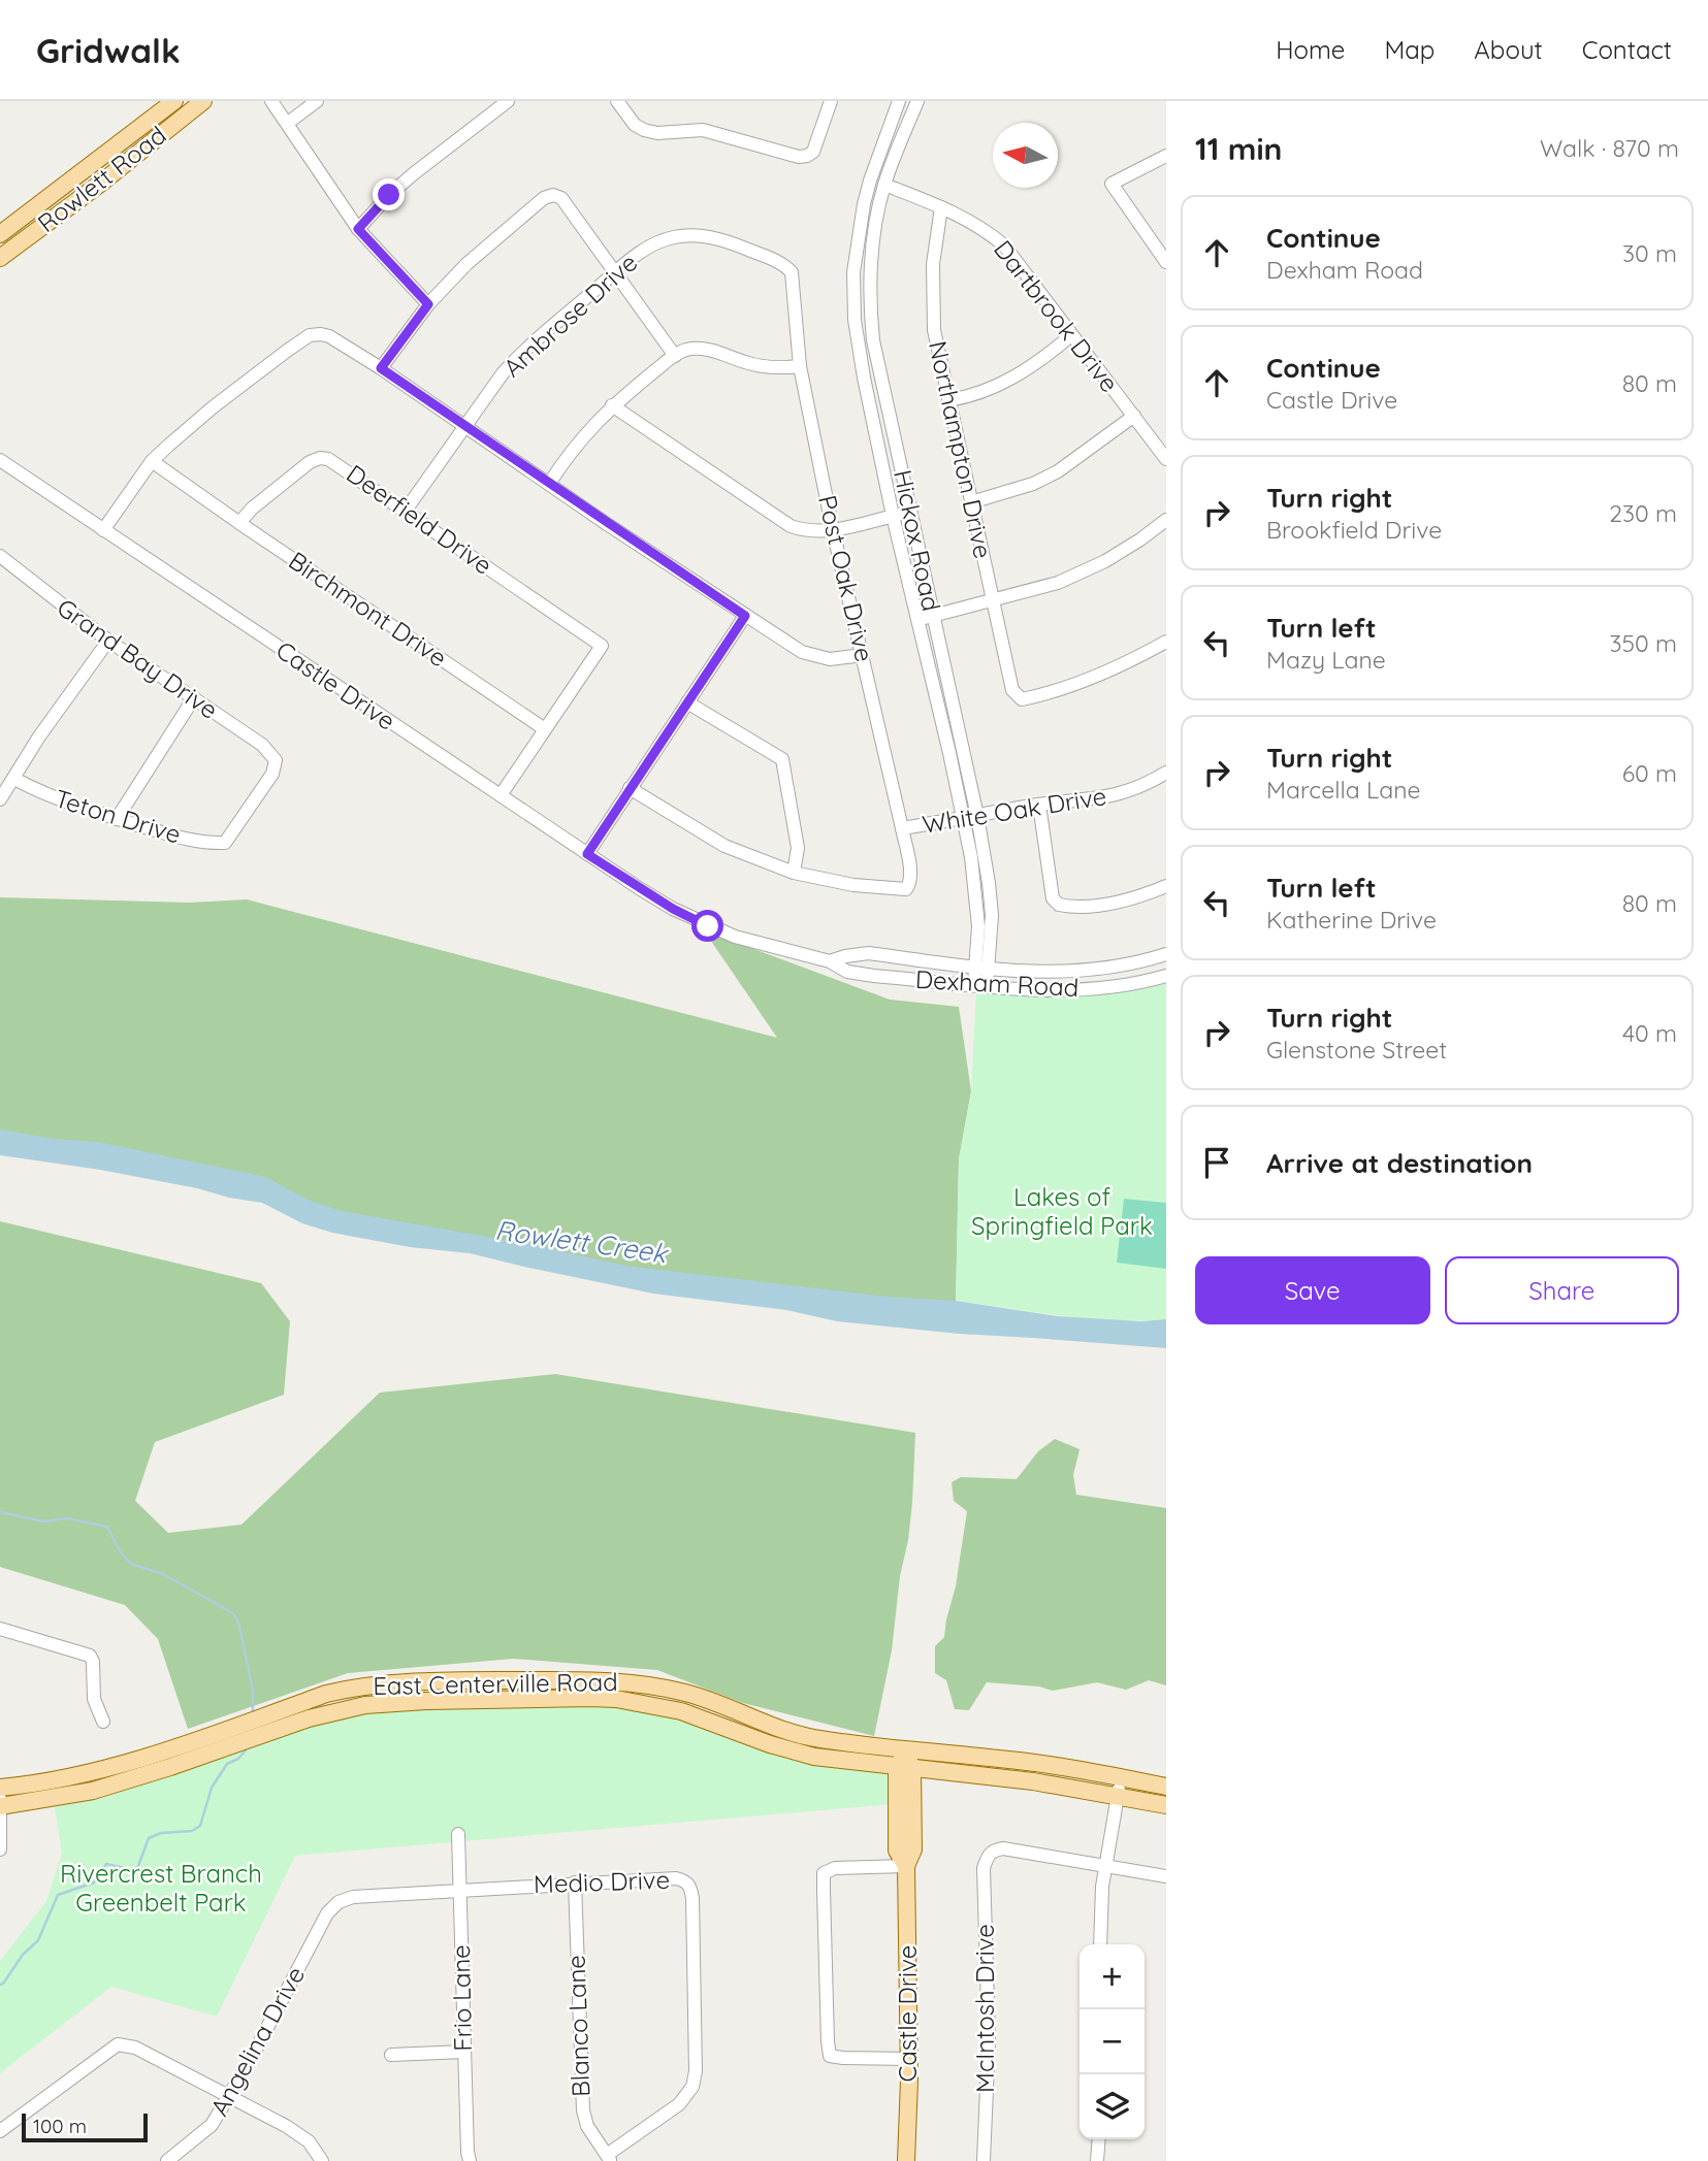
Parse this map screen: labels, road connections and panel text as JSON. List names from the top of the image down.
{
  "streets": {
    "main road": ["Rowlett Road", "Castle Drive", "East Centerville Road"],
    "street": [
      "Ambrose Drive",
      "Dartbrook Drive",
      "Northampton Drive",
      "Deerfield Drive",
      "Hickox Road",
      "Post Oak Drive",
      "Birchmont Drive",
      "Grand Bay Drive",
      "White Oak Drive",
      "Teton Drive",
      "Dexham Road",
      "Medio Drive",
      "Frio Lane",
      "McIntosh Drive",
      "Blanco Lane",
      "Angelina Drive"
    ]
  },
  "crossings": [
    ["Ambrose Drive", "Deerfield Drive"],
    ["Ambrose Drive", "Post Oak Drive"],
    ["Dartbrook Drive", "Northampton Drive"],
    ["Dartbrook Drive", "Hickox Road"],
    ["Deerfield Drive", "Birchmont Drive"],
    ["Hickox Road", "White Oak Drive"],
    ["Hickox Road", "Dexham Road"],
    ["Post Oak Drive", "White Oak Drive"],
    ["Grand Bay Drive", "Teton Drive"],
    ["Castle Drive", "Dexham Road"],
    ["Castle Drive", "East Centerville Road"],
    ["Medio Drive", "Frio Lane"],
    ["Medio Drive", "Blanco Lane"],
    ["Medio Drive", "Angelina Drive"]
  ],
  "water": ["Rowlett Creek"],
  "parks": ["Lakes of Springfield Park", "Rivercrest Branch Greenbelt Park"],
  "scale_bar": "100 m",
  "north": "left",
  "page": {
    "header": "Gridwalk",
    "nav": [
      "Home",
      "Map",
      "About",
      "Contact"
    ],
    "heading": ["11 min", "Walk · 870 m"],
    "list": [
      ["Continue", "Dexham Road", "30 m"],
      ["Continue", "Castle Drive", "80 m"],
      ["Turn right", "Brookfield Drive", "230 m"],
      ["Turn left", "Mazy Lane", "350 m"],
      ["Turn right", "Marcella Lane", "60 m"],
      ["Turn left", "Katherine Drive", "80 m"],
      ["Turn right", "Glenstone Street", "40 m"],
      "Arrive at destination"
    ],
    "buttons": ["Save", "Share"],
    "map_buttons": ["+", "−"],
    "scale": "100 m"
  }
}
